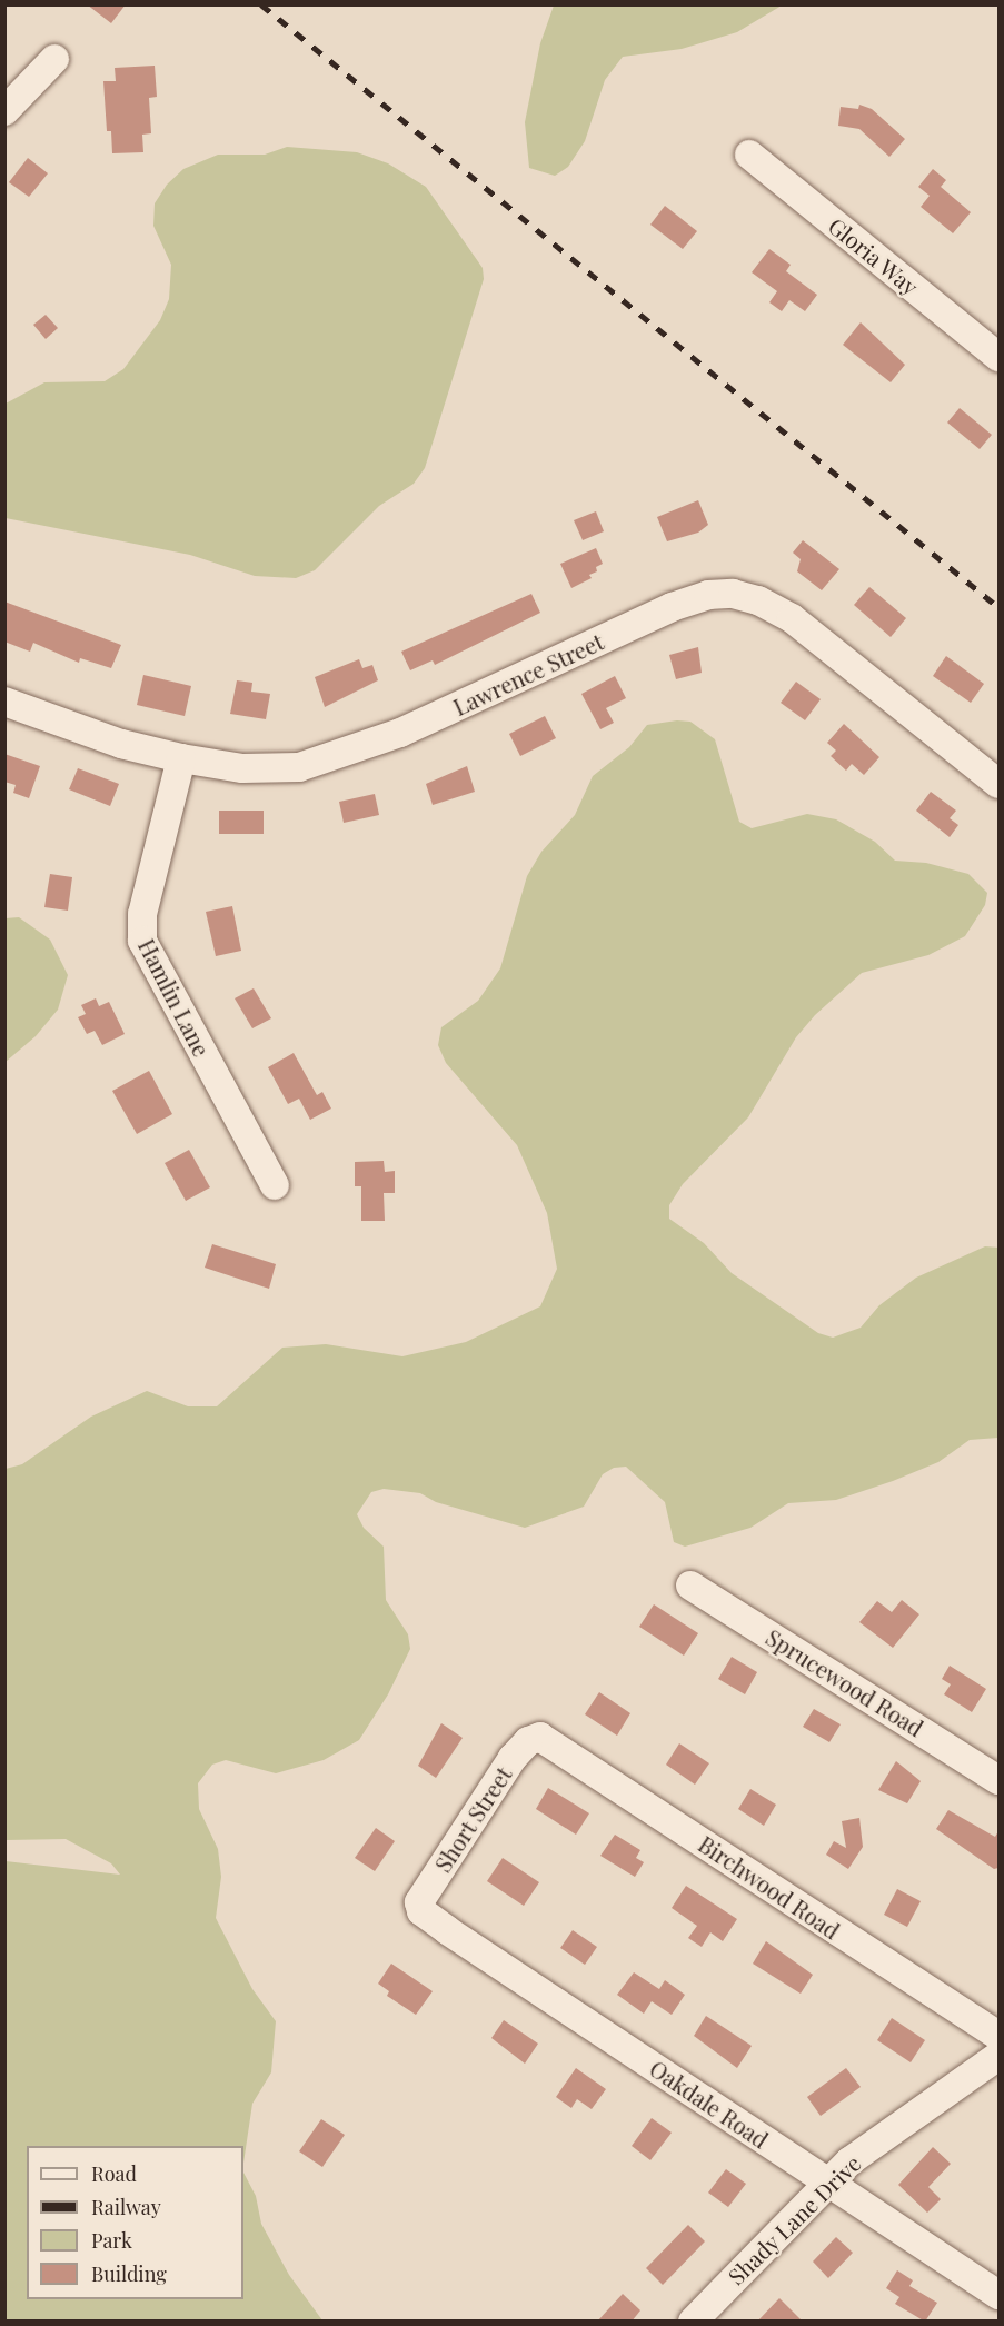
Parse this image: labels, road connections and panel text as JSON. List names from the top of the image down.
{
  "streets": {
    "street": [
      "Gloria Way",
      "Lawrence Street",
      "Hamlin Lane",
      "Sprucewood Road",
      "Short Street",
      "Birchwood Road",
      "Oakdale Road",
      "Shady Lane Drive"
    ]
  },
  "crossings": [
    ["Lawrence Street", "Hamlin Lane"],
    ["Short Street", "Birchwood Road"],
    ["Short Street", "Oakdale Road"],
    ["Oakdale Road", "Shady Lane Drive"]
  ],
  "legend": [
    "Road",
    "Railway",
    "Park",
    "Building"
  ]
}
